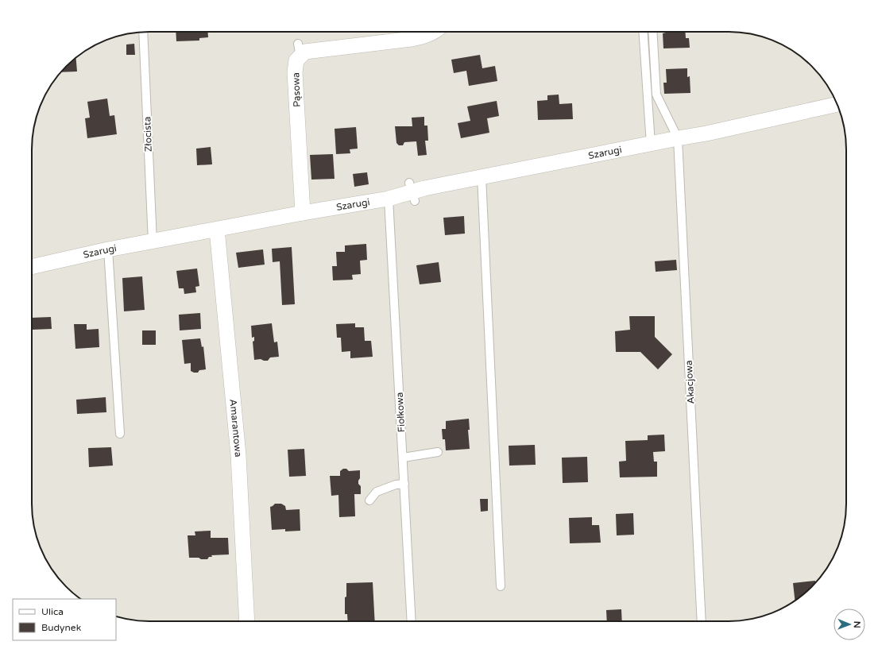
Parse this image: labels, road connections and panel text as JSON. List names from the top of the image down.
{
  "streets": {
    "street": ["Pąsowa", "Szarugi", "Amarantowa"],
    "lane": ["Złocista", "Akacjowa", "Fiołkowa"]
  },
  "crossings": [
    ["Pąsowa", "Szarugi"],
    ["Złocista", "Szarugi"],
    ["Szarugi", "Akacjowa"],
    ["Szarugi", "Fiołkowa"],
    ["Szarugi", "Amarantowa"]
  ],
  "legend": ["Ulica", "Budynek"],
  "north": "right"
}
